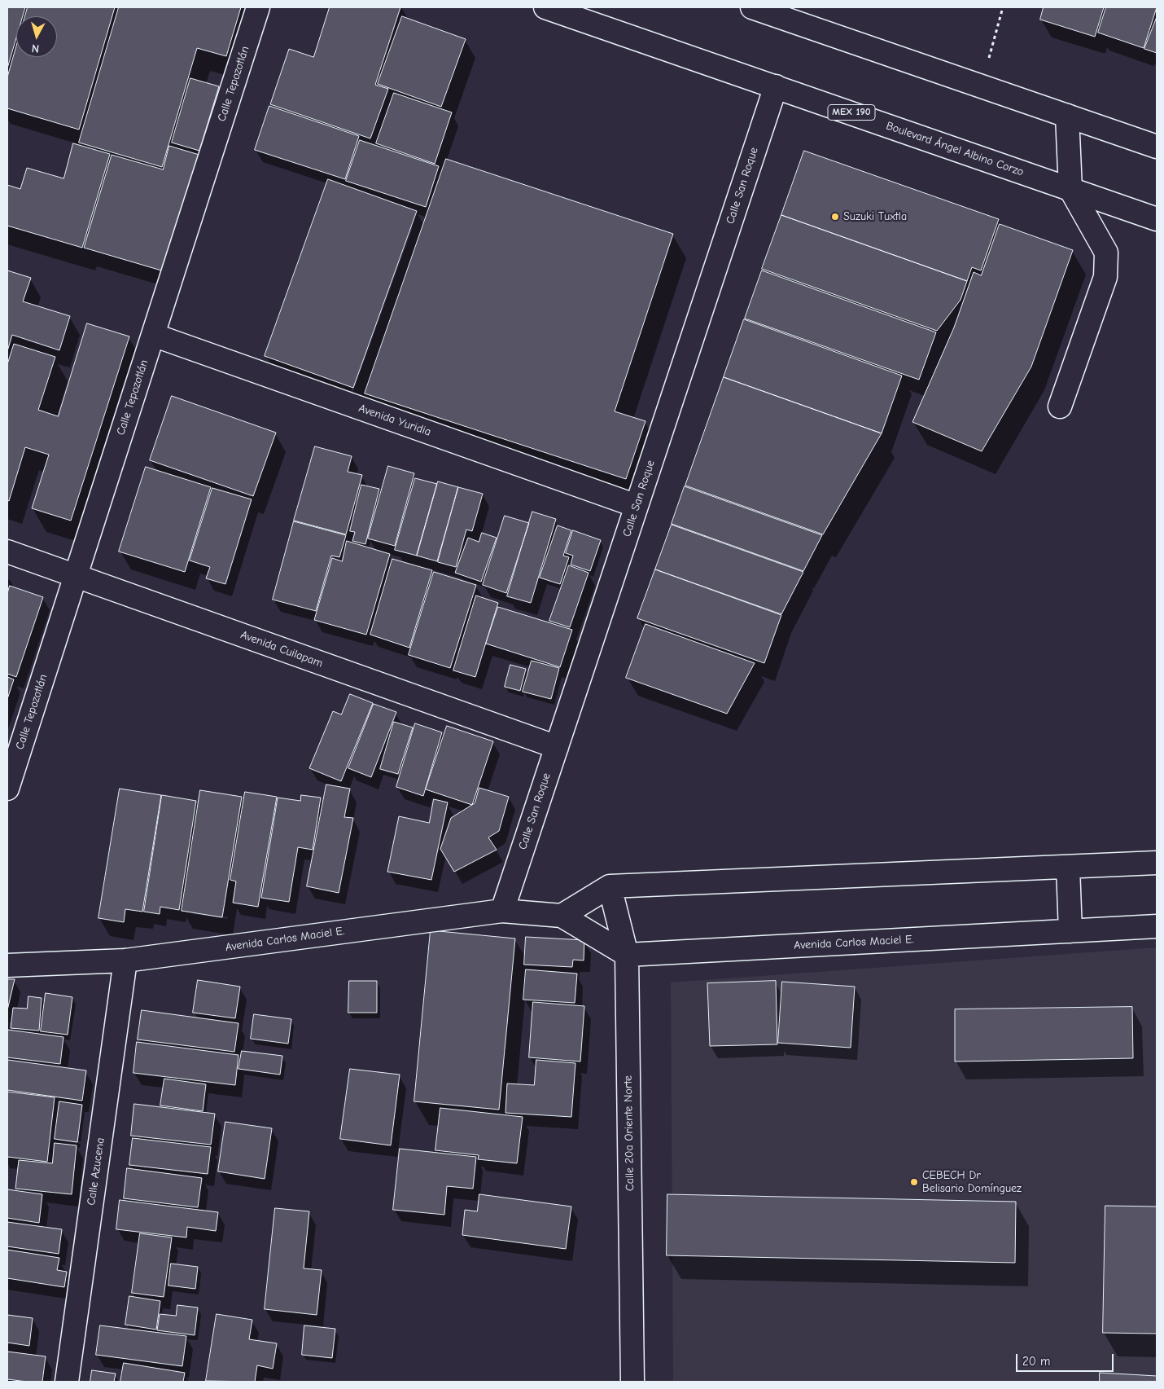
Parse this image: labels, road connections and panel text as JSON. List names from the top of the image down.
{
  "streets": {
    "street": [
      "Calle Tepozotlán",
      "MEX 190",
      "Boulevard Ángel Albino Corzo",
      "Calle San Roque",
      "Avenida Yuridia",
      "Avenida Cuilapam",
      "Avenida Carlos Maciel E.",
      "Calle 20a Oriente Norte",
      "Calle Azucena"
    ]
  },
  "crossings": [
    ["Calle Tepozotlán", "Avenida Yuridia"],
    ["Calle Tepozotlán", "Avenida Cuilapam"],
    ["Boulevard Ángel Albino Corzo", "Calle San Roque"],
    ["Calle San Roque", "Avenida Yuridia"],
    ["Calle San Roque", "Avenida Cuilapam"],
    ["Calle San Roque", "Avenida Carlos Maciel E."],
    ["Avenida Carlos Maciel E.", "Calle 20a Oriente Norte"],
    ["Avenida Carlos Maciel E.", "Calle Azucena"]
  ],
  "places": ["Suzuki Tuxtla", "CEBECH Dr Belisario Domínguez"],
  "scale_bar": "20 m",
  "north": "bottom"
}
